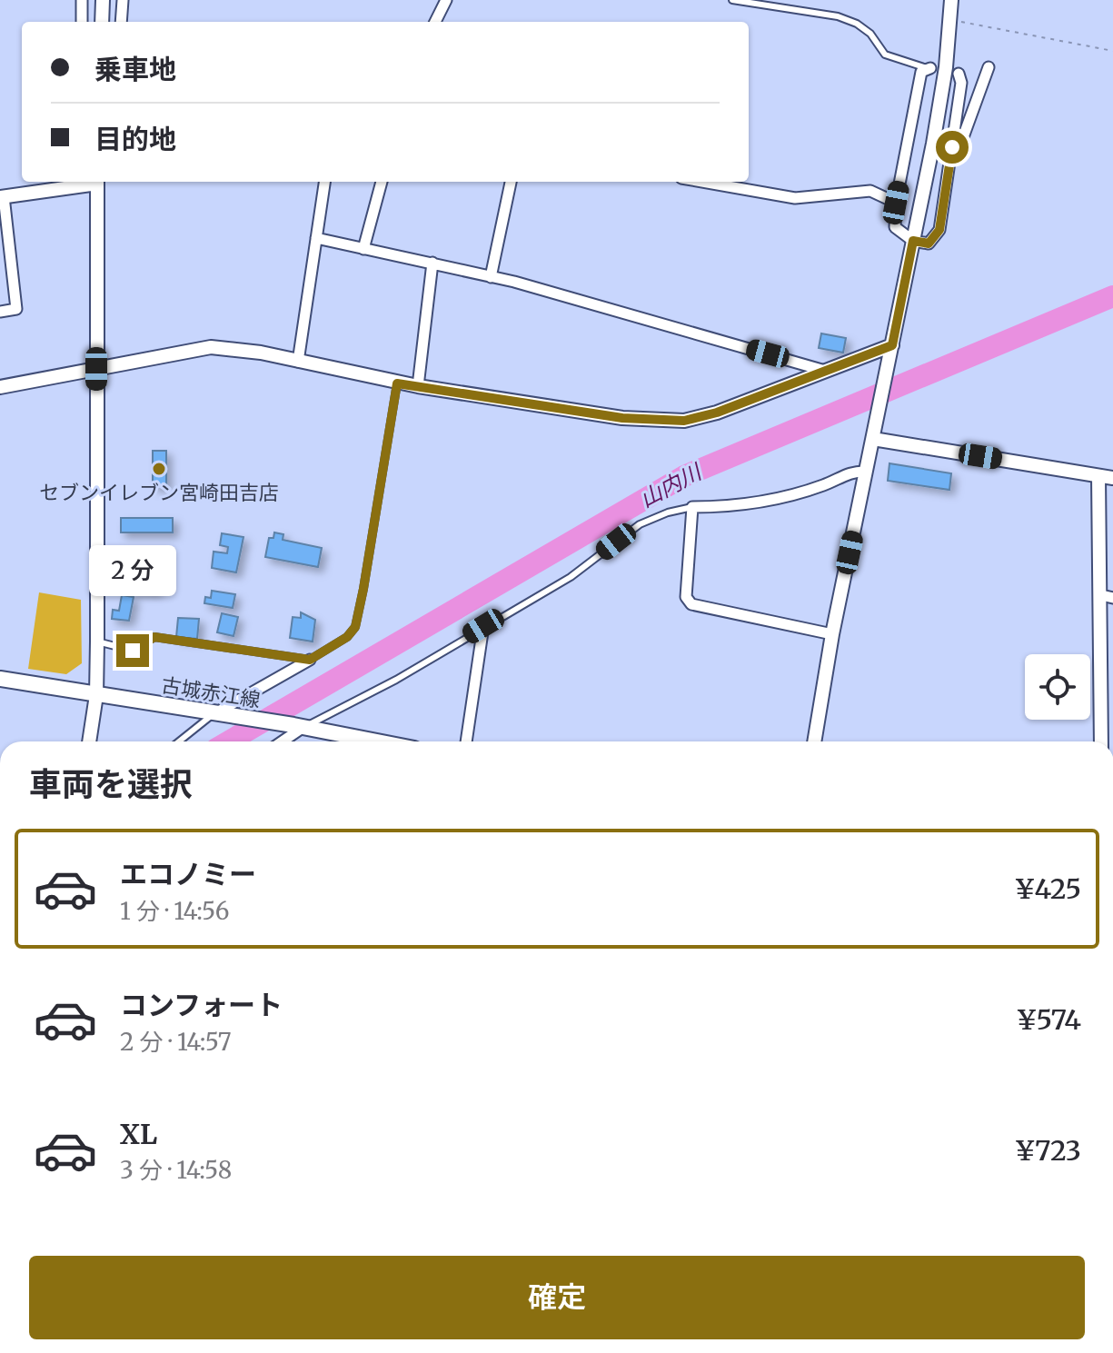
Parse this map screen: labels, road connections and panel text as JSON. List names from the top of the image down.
{
  "streets": {
    "main road": ["古城赤江線"]
  },
  "water": ["山内川"],
  "places": ["セブンイレブン宮崎田吉店"],
  "page": {
    "banner": ["乗車地", "目的地"],
    "bubble": "2 分",
    "heading": "車両を選択",
    "list": [
      {
        "name": "エコノミー",
        "note": "1 分 · 14:56",
        "value": "¥425"
      },
      {
        "name": "コンフォート",
        "note": "2 分 · 14:57",
        "value": "¥574"
      },
      {
        "name": "XL",
        "note": "3 分 · 14:58",
        "value": "¥723"
      }
    ],
    "buttons": "確定"
  }
}
